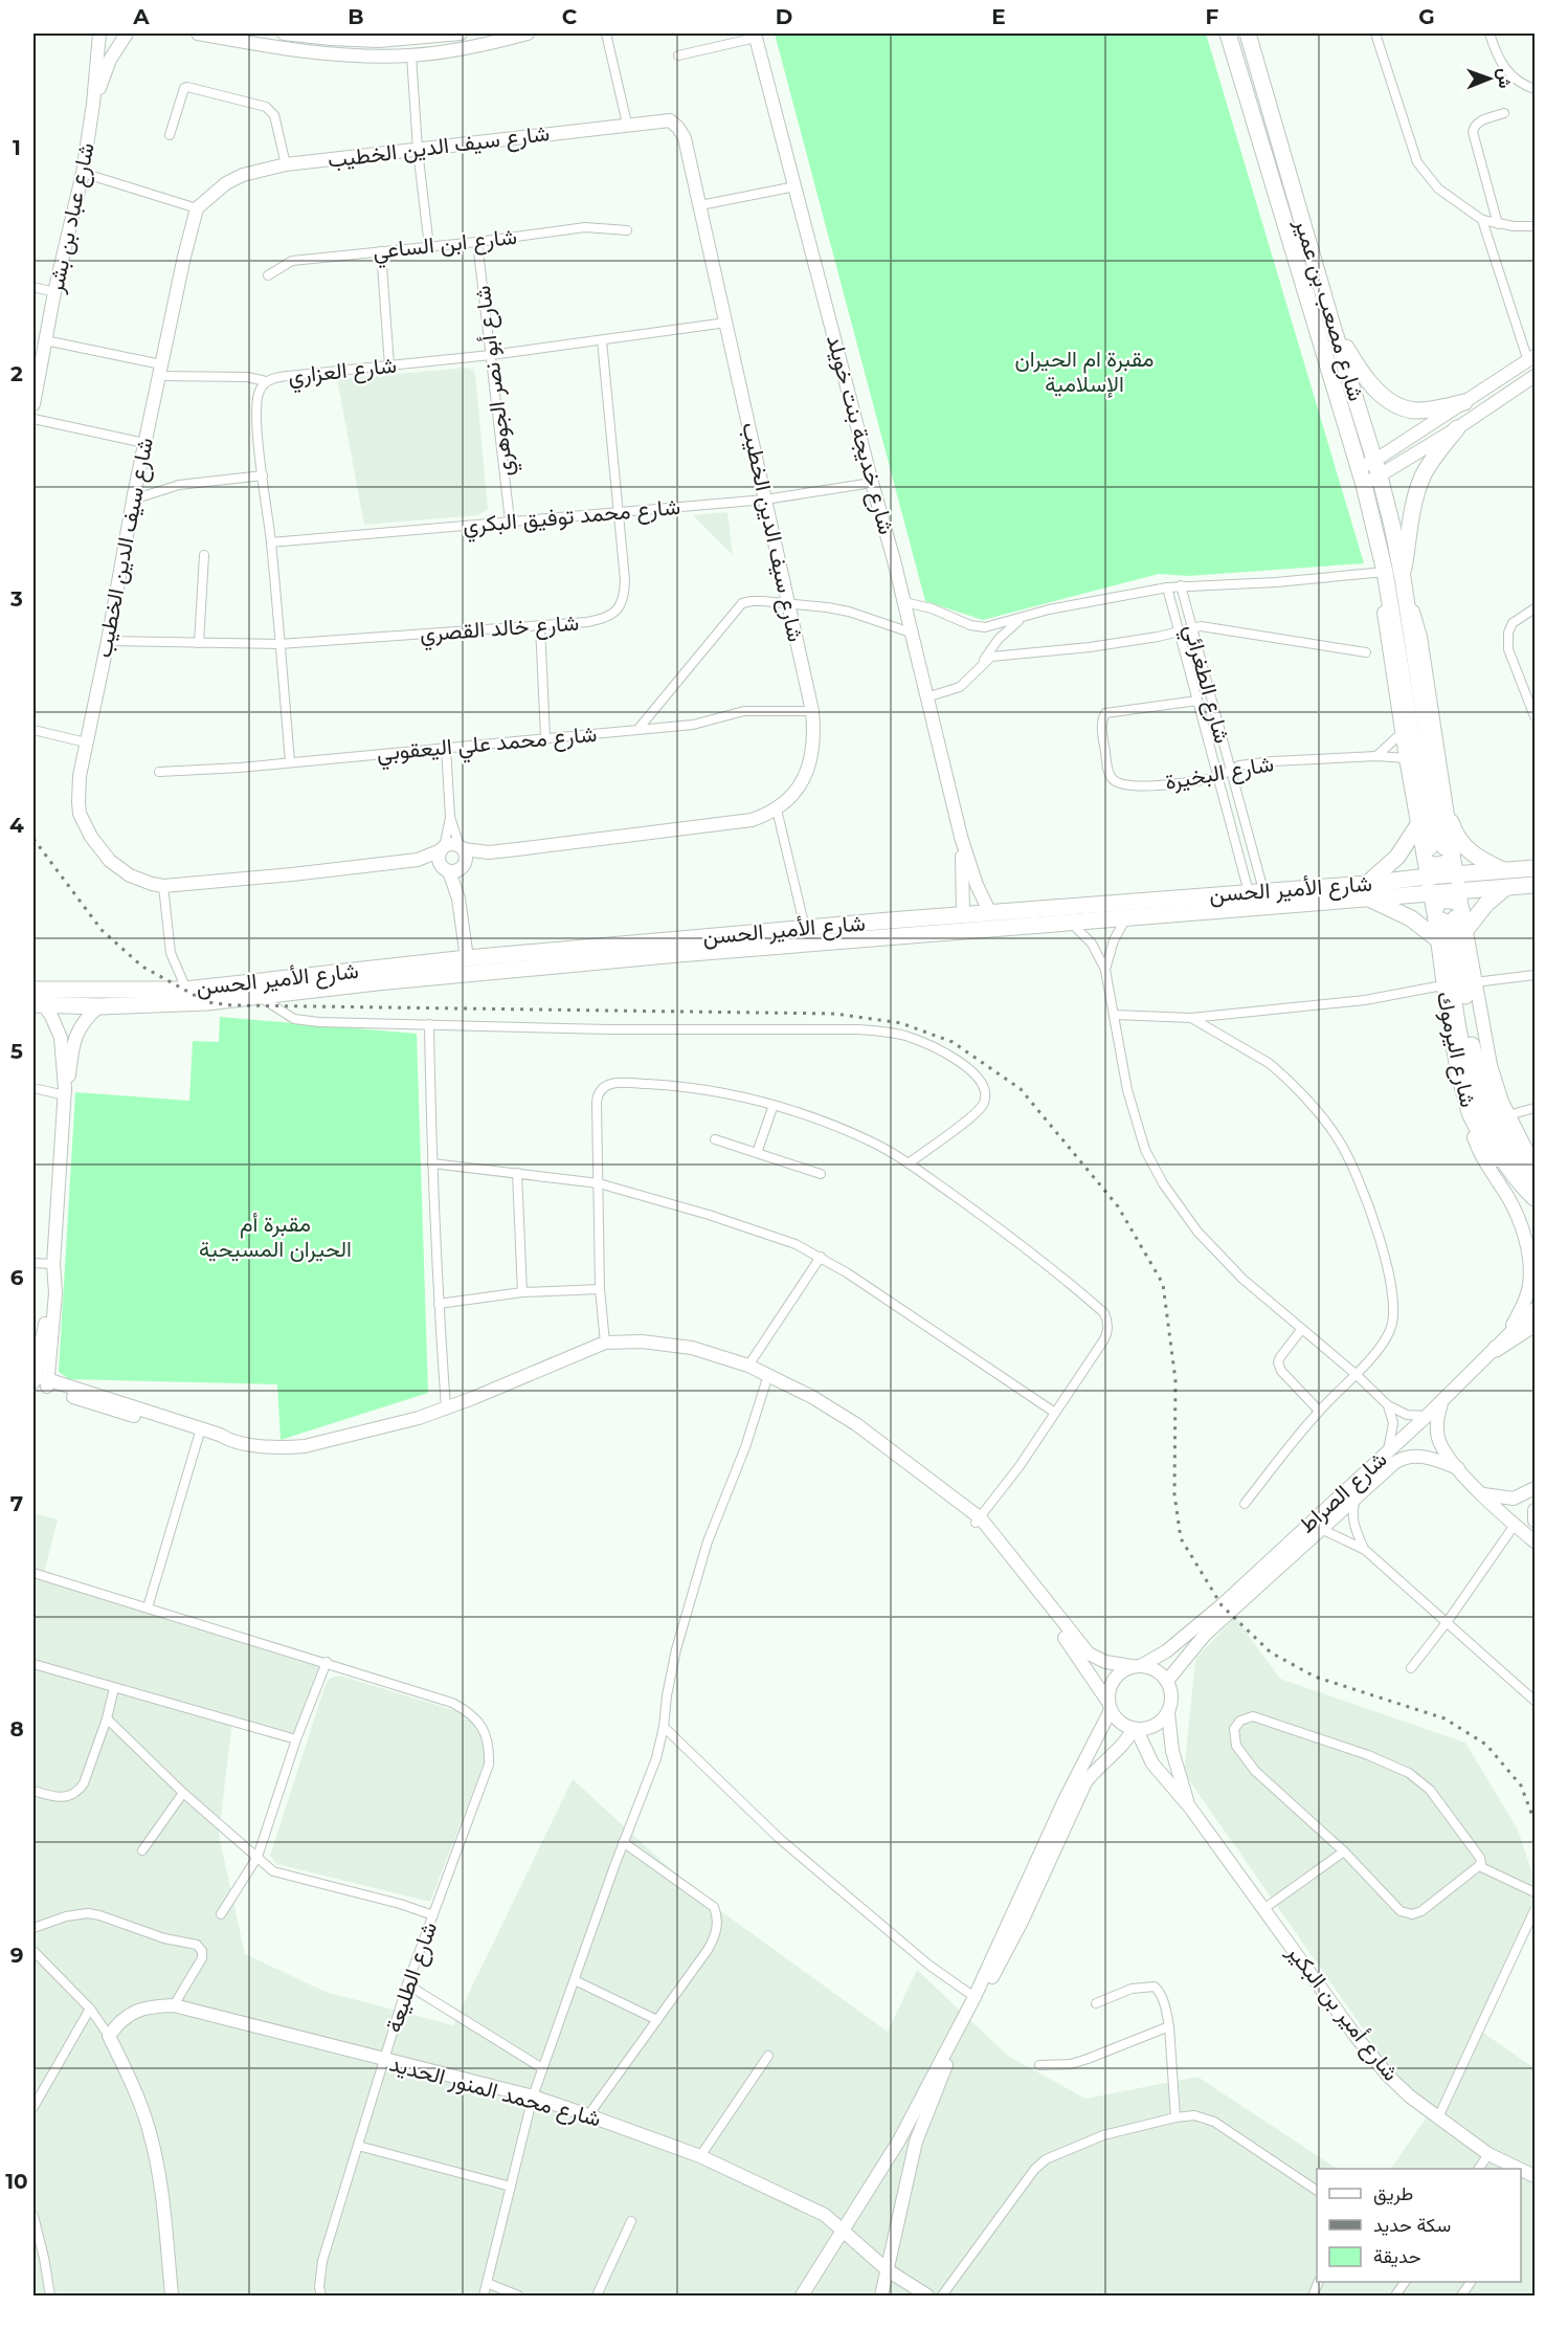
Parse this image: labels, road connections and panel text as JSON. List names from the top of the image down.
{
  "streets": {
    "highway": ["شارع مصعب بن عمير", "شارع الأمير الحسن", "شارع اليرموك"],
    "street": [
      "شارع سيف الدين الخطيب",
      "شارع عباد بن بشر",
      "شارع ابن الساعي",
      "شارع العزاري",
      "شارع أبو نصر الجوهري",
      "شارع خديجة بنت خويلد",
      "شارع محمد توفيق البكري",
      "شارع خالد القصري",
      "شارع الطغرائي",
      "شارع محمد علي اليعقوبي",
      "شارع البخيرة",
      "شارع الصراط",
      "شارع الطليعة",
      "شارع أمير بن البكير",
      "شارع محمد المنور الحديد"
    ]
  },
  "crossings": [
    ["شارع سيف الدين الخطيب", "شارع العزاري"],
    ["شارع سيف الدين الخطيب", "شارع محمد توفيق البكري"],
    ["شارع سيف الدين الخطيب", "شارع خالد القصري"],
    ["شارع سيف الدين الخطيب", "شارع محمد علي اليعقوبي"],
    ["شارع ابن الساعي", "شارع أبو نصر الجوهري"],
    ["شارع مصعب بن عمير", "شارع البخيرة"],
    ["شارع مصعب بن عمير", "شارع الأمير الحسن"],
    ["شارع مصعب بن عمير", "شارع اليرموك"],
    ["شارع العزاري", "شارع أبو نصر الجوهري"],
    ["شارع العزاري", "شارع محمد توفيق البكري"],
    ["شارع العزاري", "شارع خالد القصري"],
    ["شارع العزاري", "شارع محمد علي اليعقوبي"],
    ["شارع أبو نصر الجوهري", "شارع محمد توفيق البكري"],
    ["شارع خديجة بنت خويلد", "شارع محمد توفيق البكري"],
    ["شارع خديجة بنت خويلد", "شارع الأمير الحسن"],
    ["شارع محمد توفيق البكري", "شارع خالد القصري"],
    ["شارع الطغرائي", "شارع البخيرة"],
    ["شارع الطغرائي", "شارع الأمير الحسن"],
    ["شارع الأمير الحسن", "شارع اليرموك"],
    ["شارع الصراط", "شارع أمير بن البكير"],
    ["شارع الطليعة", "شارع محمد المنور الحديد"]
  ],
  "parks": ["مقبرة ام الحيران الإسلامية", "مقبرة أم الحيران المسيحية"],
  "legend": ["طريق", "سكة حديد", "حديقة"],
  "north": "right",
  "grid": {
    "columns": [
      "A",
      "B",
      "C",
      "D",
      "E",
      "F",
      "G"
    ],
    "rows": [
      "1",
      "2",
      "3",
      "4",
      "5",
      "6",
      "7",
      "8",
      "9",
      "10"
    ]
  }
}
